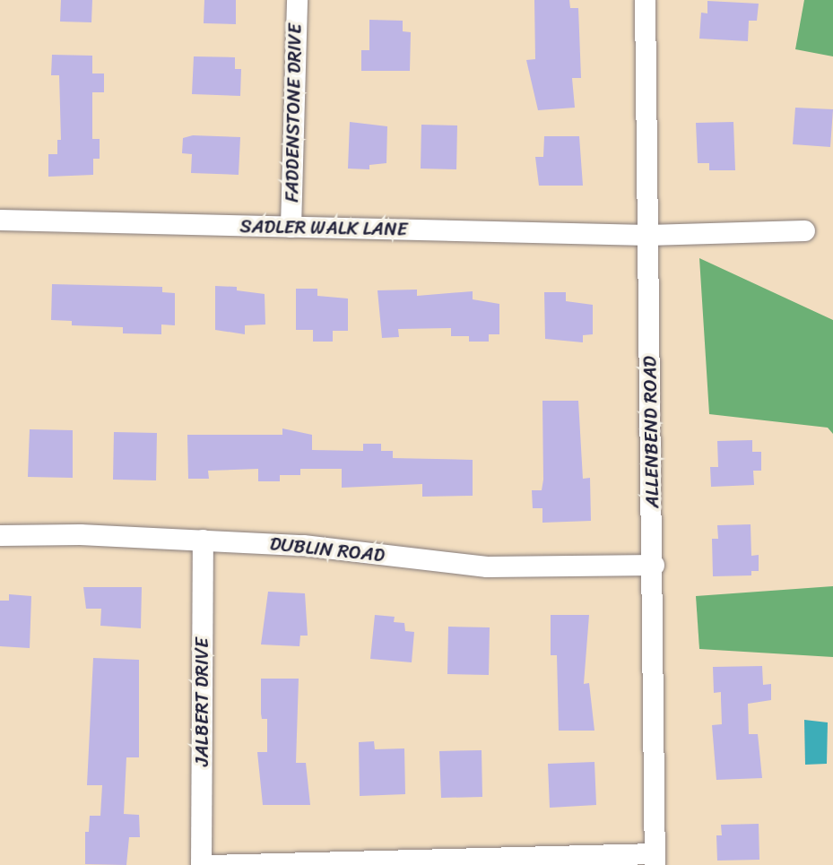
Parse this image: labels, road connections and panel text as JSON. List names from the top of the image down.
{
  "streets": {
    "street": [
      "FADDENSTONE DRIVE",
      "SADLER WALK LANE",
      "ALLENBEND ROAD",
      "DUBLIN ROAD",
      "JALBERT DRIVE"
    ]
  },
  "crossings": [
    ["FADDENSTONE DRIVE", "SADLER WALK LANE"],
    ["SADLER WALK LANE", "ALLENBEND ROAD"],
    ["ALLENBEND ROAD", "DUBLIN ROAD"],
    ["DUBLIN ROAD", "JALBERT DRIVE"]
  ]
}
